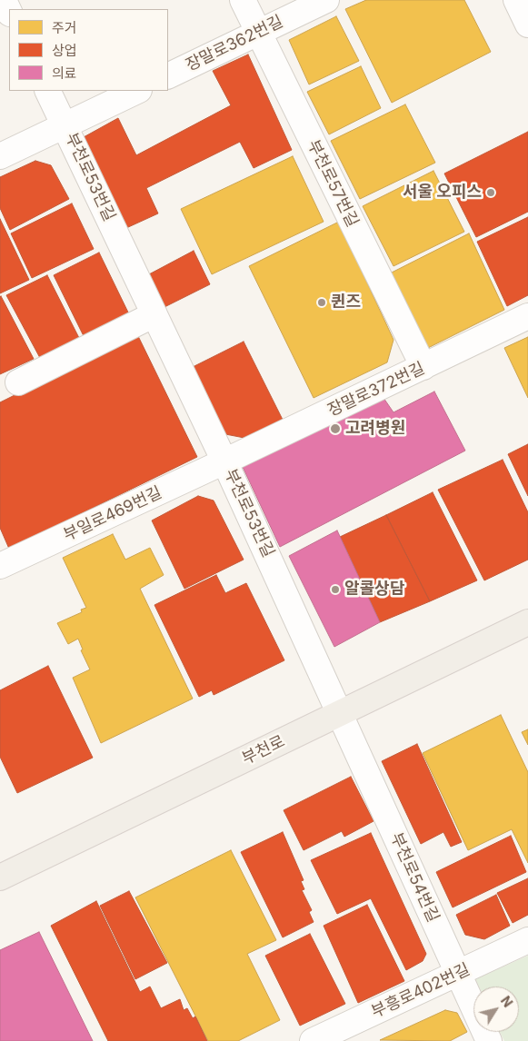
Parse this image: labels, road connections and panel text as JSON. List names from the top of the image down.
{
  "streets": {
    "main road": ["부천로"],
    "street": [
      "장말로362번길",
      "부천로53번길",
      "부천로57번길",
      "장말로372번길",
      "부일로469번길",
      "부천로54번길",
      "부흥로402번길"
    ]
  },
  "crossings": [
    ["장말로362번길", "부천로57번길"],
    ["부천로53번길", "장말로372번길"],
    ["부천로53번길", "부일로469번길"],
    ["부천로53번길", "부천로"],
    ["부천로53번길", "부천로54번길"],
    ["부천로57번길", "장말로372번길"],
    ["장말로372번길", "부일로469번길"],
    ["부천로", "부천로54번길"],
    ["부천로54번길", "부흥로402번길"]
  ],
  "places": [
    "서울 오피스",
    "퀸즈",
    "고려병원",
    "알콜상담"
  ],
  "legend": ["주거", "상업", "의료"],
  "north": "top right"
}
